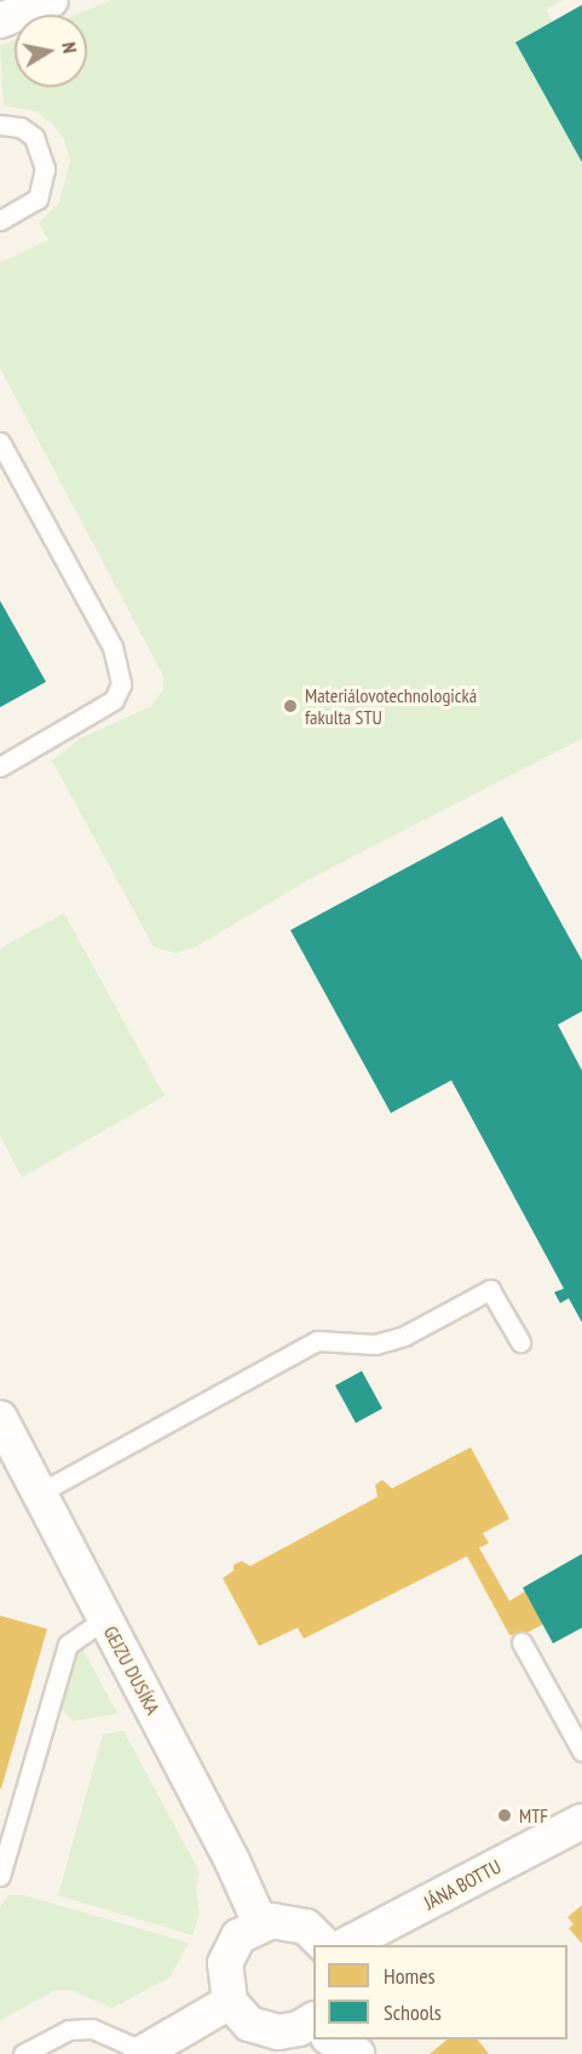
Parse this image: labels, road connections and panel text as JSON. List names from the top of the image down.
{
  "streets": {
    "street": ["GEJZU DUSÍKA", "JÁNA BOTTU"]
  },
  "places": ["Materiálovotechnologická fakulta STU", "MTF"],
  "legend": ["Homes", "Schools"],
  "north": "right"
}
